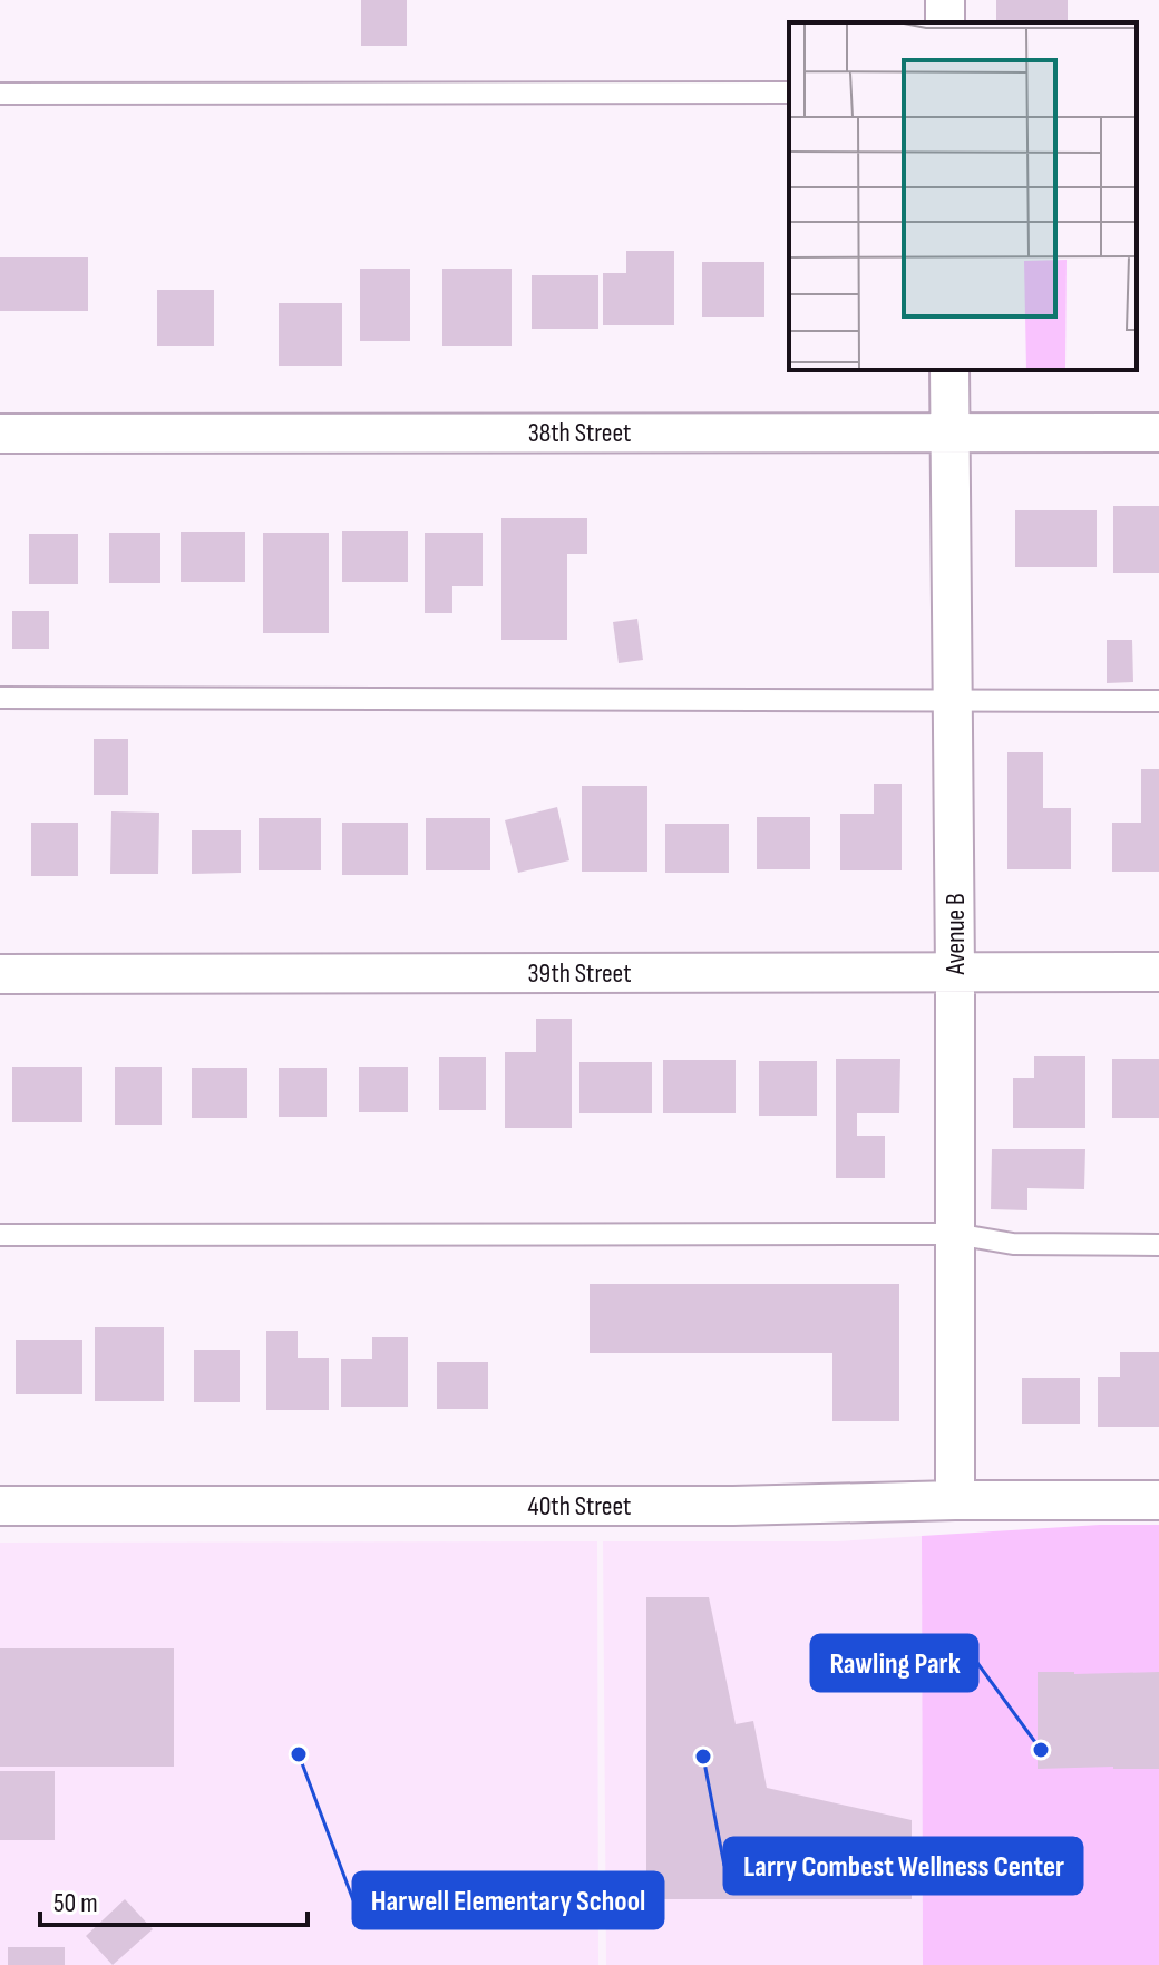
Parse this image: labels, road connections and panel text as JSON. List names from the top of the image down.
{
  "streets": {
    "street": [
      "38th Street",
      "Avenue B",
      "39th Street",
      "40th Street"
    ]
  },
  "crossings": [
    ["38th Street", "Avenue B"],
    ["Avenue B", "39th Street"],
    ["Avenue B", "40th Street"]
  ],
  "places": ["Rawling Park", "Harwell Elementary School", "Larry Combest Wellness Center"],
  "scale_bar": "50 m"
}
